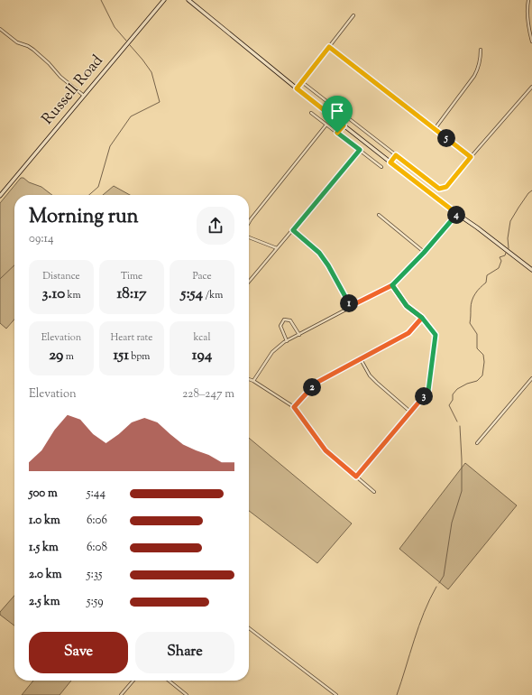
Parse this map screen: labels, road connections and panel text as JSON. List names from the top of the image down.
{
  "streets": {
    "main road": ["Russell Road"]
  },
  "page": {
    "pins": [
      "5",
      "4",
      "1",
      "2",
      "3"
    ],
    "heading": ["Morning run", "09:14"],
    "stats": [
      ["Distance", "3.10 km"],
      ["Time", "18:17"],
      ["Pace", "5:54 /km"],
      ["Elevation", "29 m"],
      ["Heart rate", "151 bpm"],
      ["kcal", "194"]
    ],
    "chart": ["Elevation", "228–247 m"],
    "list": [
      {
        "name": "500 m",
        "note": "5:44"
      },
      {
        "name": "1.0 km",
        "note": "6:06"
      },
      {
        "name": "1.5 km",
        "note": "6:08"
      },
      {
        "name": "2.0 km",
        "note": "5:35"
      },
      {
        "name": "2.5 km",
        "note": "5:59"
      }
    ],
    "buttons": ["Save", "Share"]
  }
}
